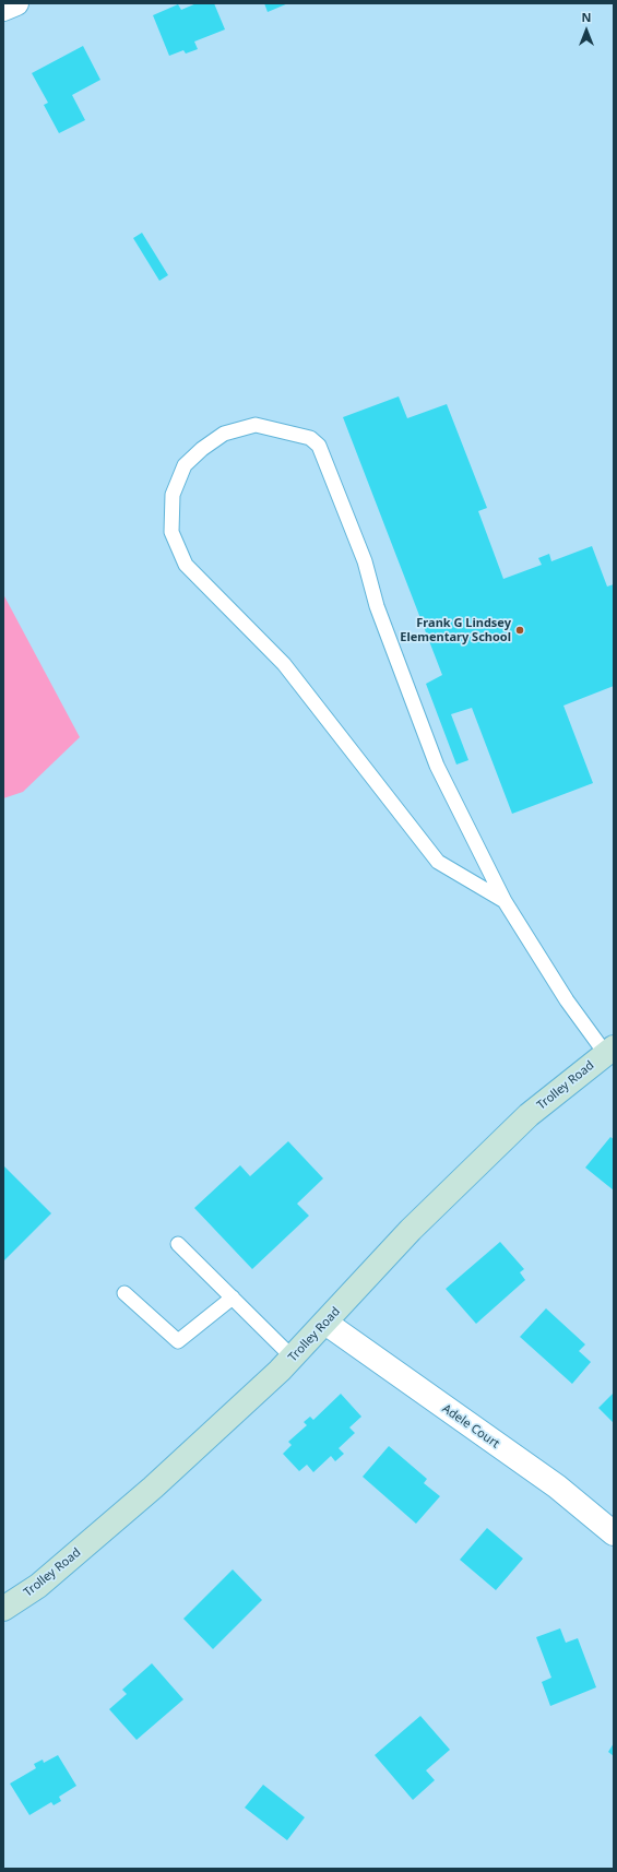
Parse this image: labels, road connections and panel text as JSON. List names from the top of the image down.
{
  "streets": {
    "street": ["Trolley Road", "Adele Court"]
  },
  "crossings": [
    ["Trolley Road", "Adele Court"]
  ],
  "places": ["Frank G Lindsey Elementary School"],
  "north": "top"
}
